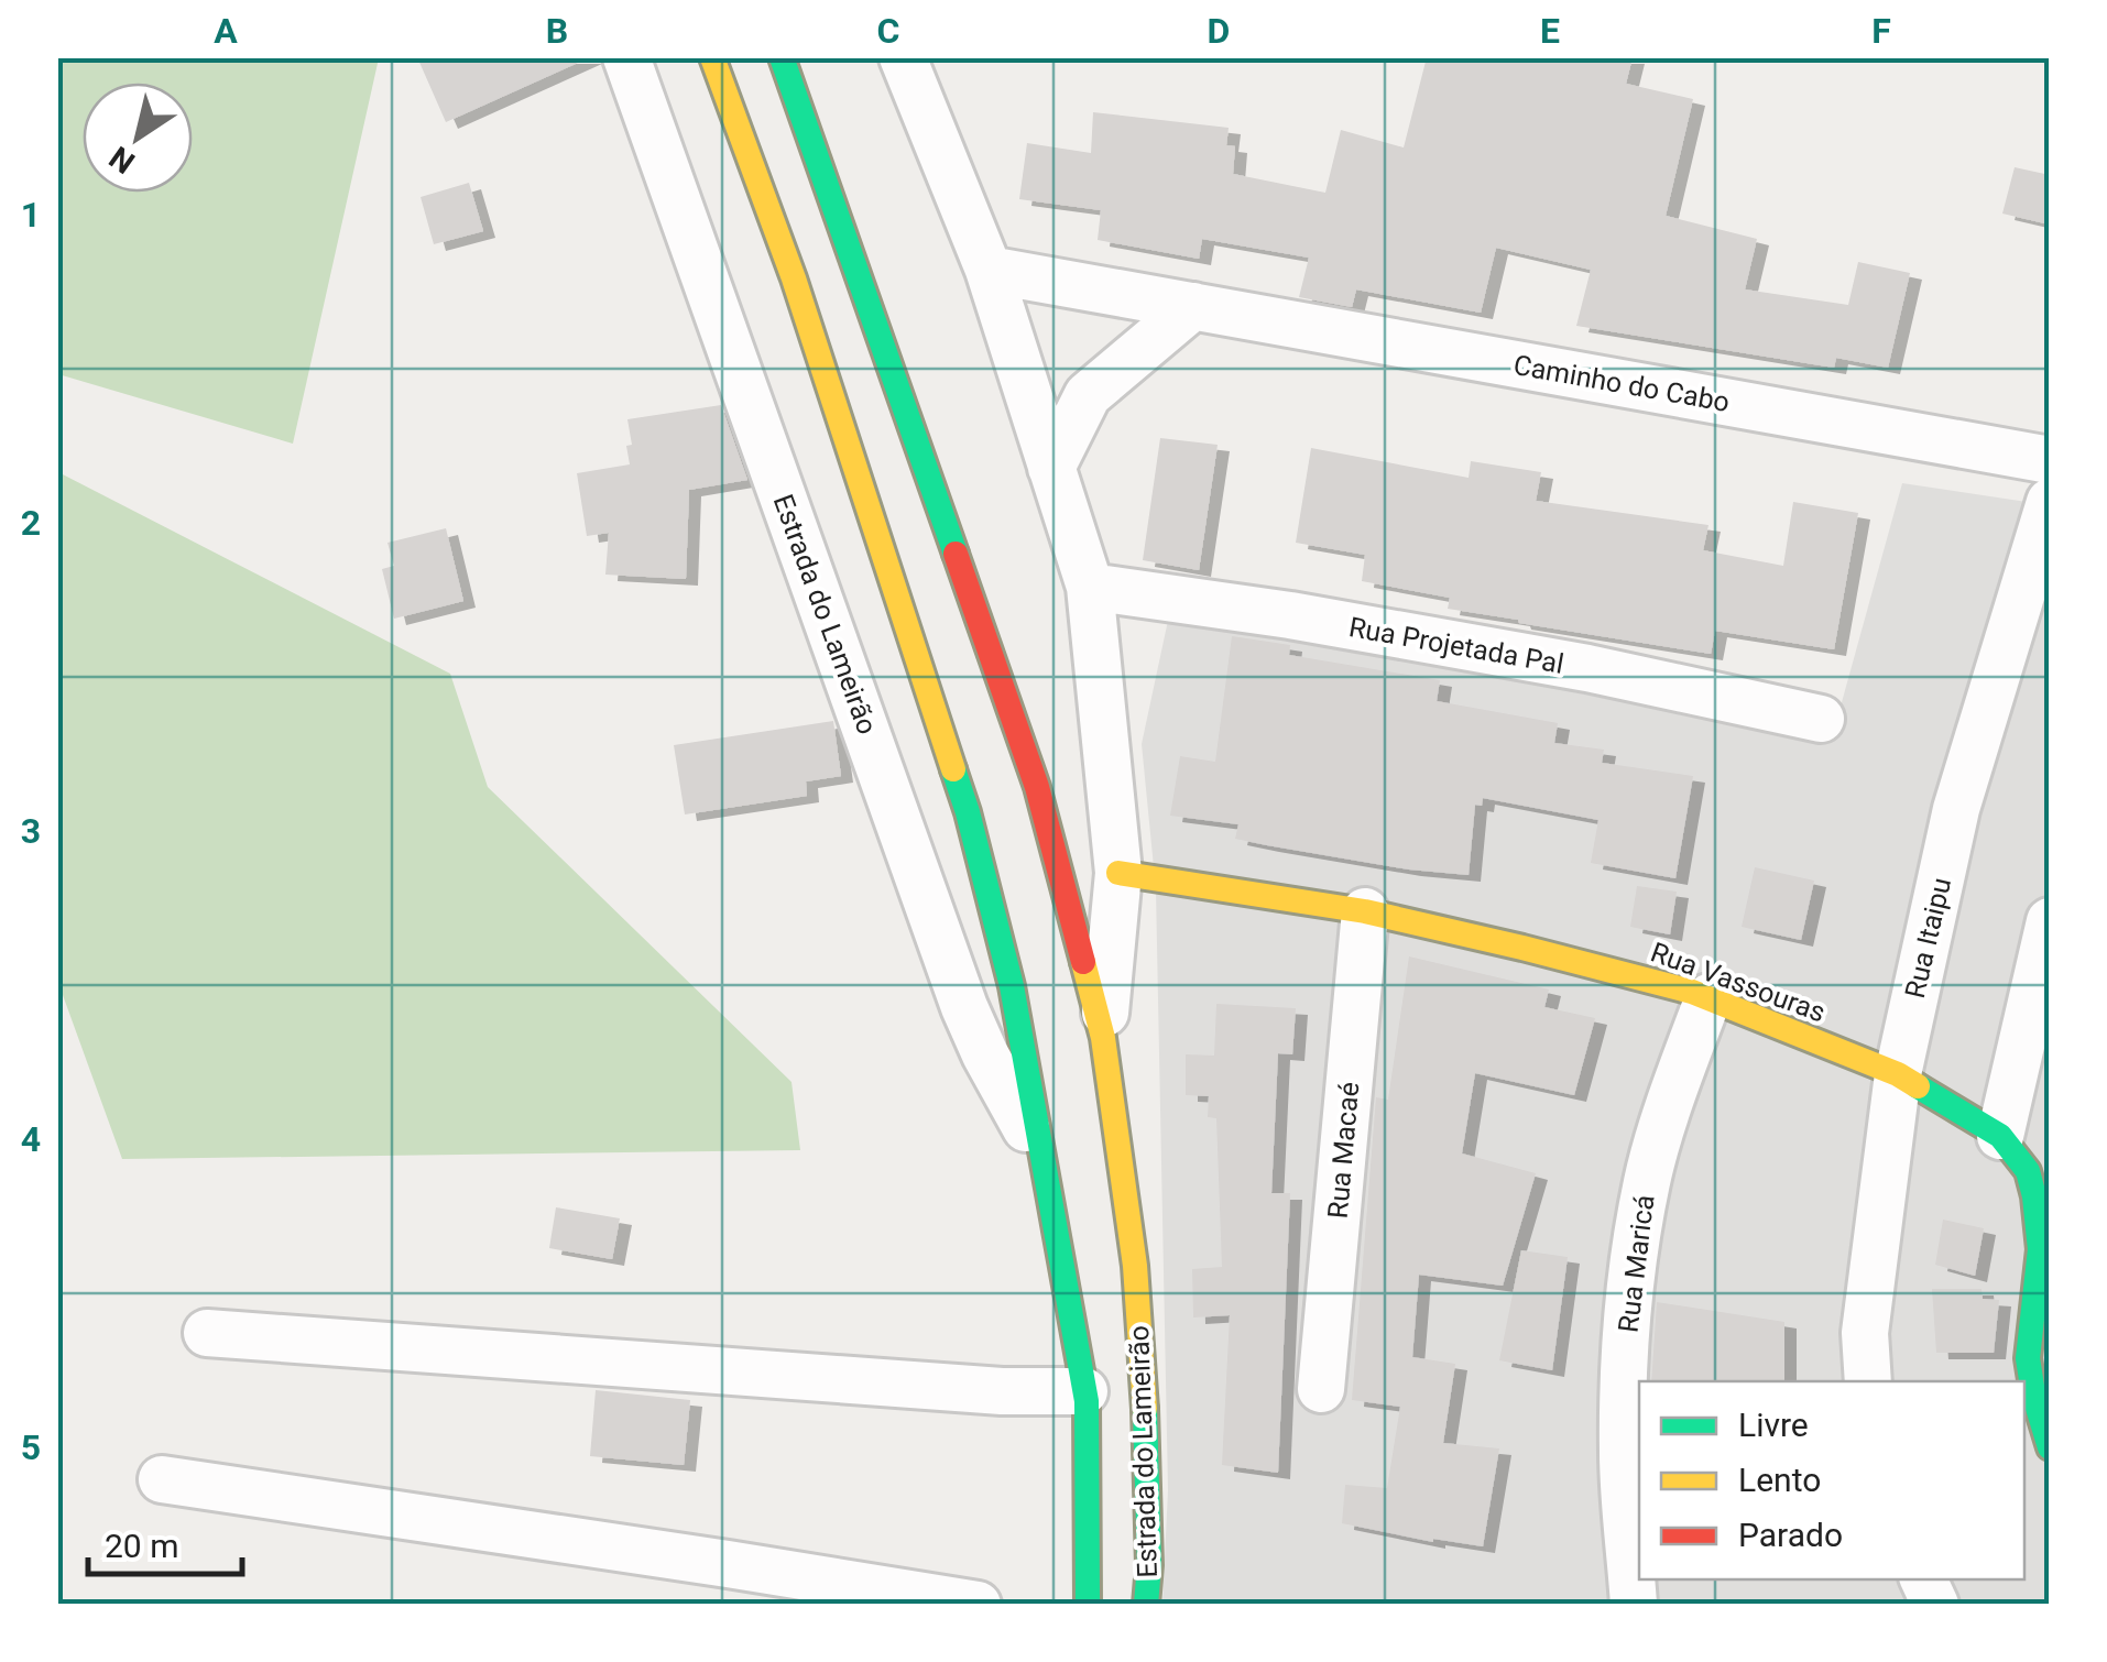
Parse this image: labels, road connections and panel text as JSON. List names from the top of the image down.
{
  "streets": {
    "main road": ["Estrada do Lameirão", "Rua Vassouras"],
    "street": [
      "Caminho do Cabo",
      "Rua Projetada Pal",
      "Rua Itaipu",
      "Rua Macaé",
      "Rua Maricá"
    ]
  },
  "crossings": [
    ["Caminho do Cabo", "Estrada do Lameirão"],
    ["Estrada do Lameirão", "Rua Projetada Pal"],
    ["Estrada do Lameirão", "Rua Vassouras"],
    ["Rua Itaipu", "Rua Vassouras"],
    ["Rua Vassouras", "Rua Macaé"],
    ["Rua Vassouras", "Rua Maricá"]
  ],
  "legend": ["Livre", "Lento", "Parado"],
  "scale_bar": "20 m",
  "north": "bottom left",
  "grid": {
    "columns": [
      "A",
      "B",
      "C",
      "D",
      "E",
      "F"
    ],
    "rows": [
      "1",
      "2",
      "3",
      "4",
      "5"
    ]
  }
}
